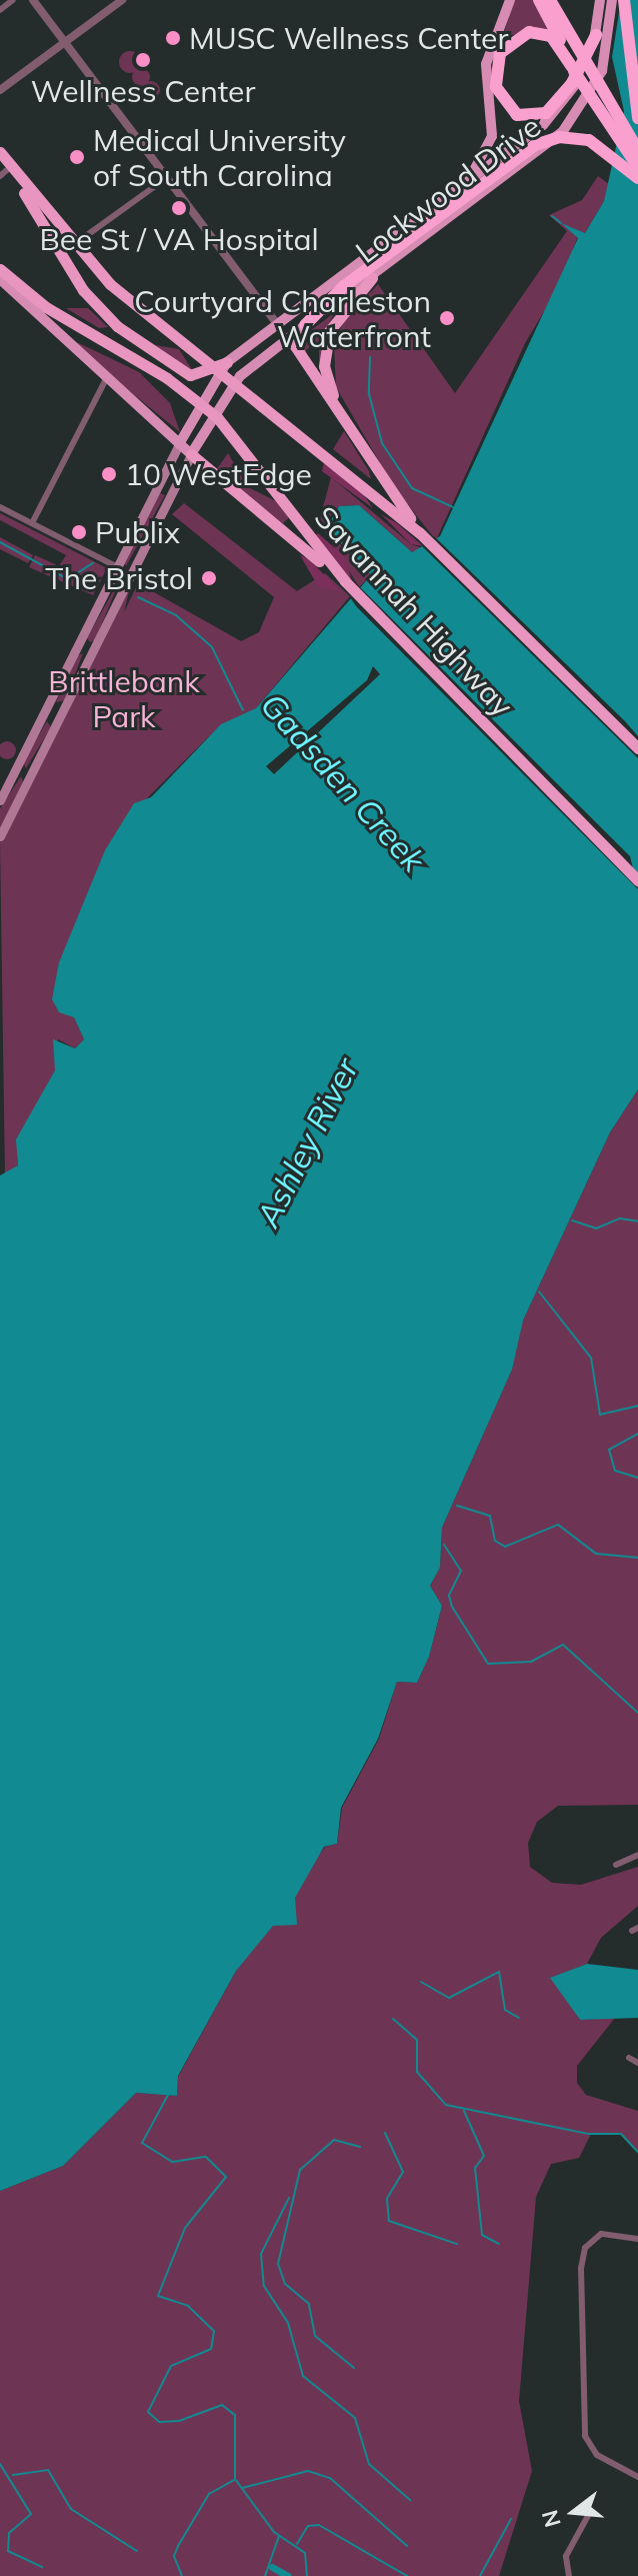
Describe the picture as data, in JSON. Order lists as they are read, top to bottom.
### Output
{
  "streets": {
    "highway": ["Savannah Highway"],
    "main road": ["Lockwood Drive"]
  },
  "water": ["Gadsden Creek", "Ashley River"],
  "parks": ["Brittlebank Park"],
  "places": [
    "MUSC Wellness Center",
    "Wellness Center",
    "Medical University of South Carolina",
    "Bee St / VA Hospital",
    "Courtyard Charleston Waterfront",
    "10 WestEdge",
    "Publix",
    "The Bristol"
  ],
  "north": "left"
}
